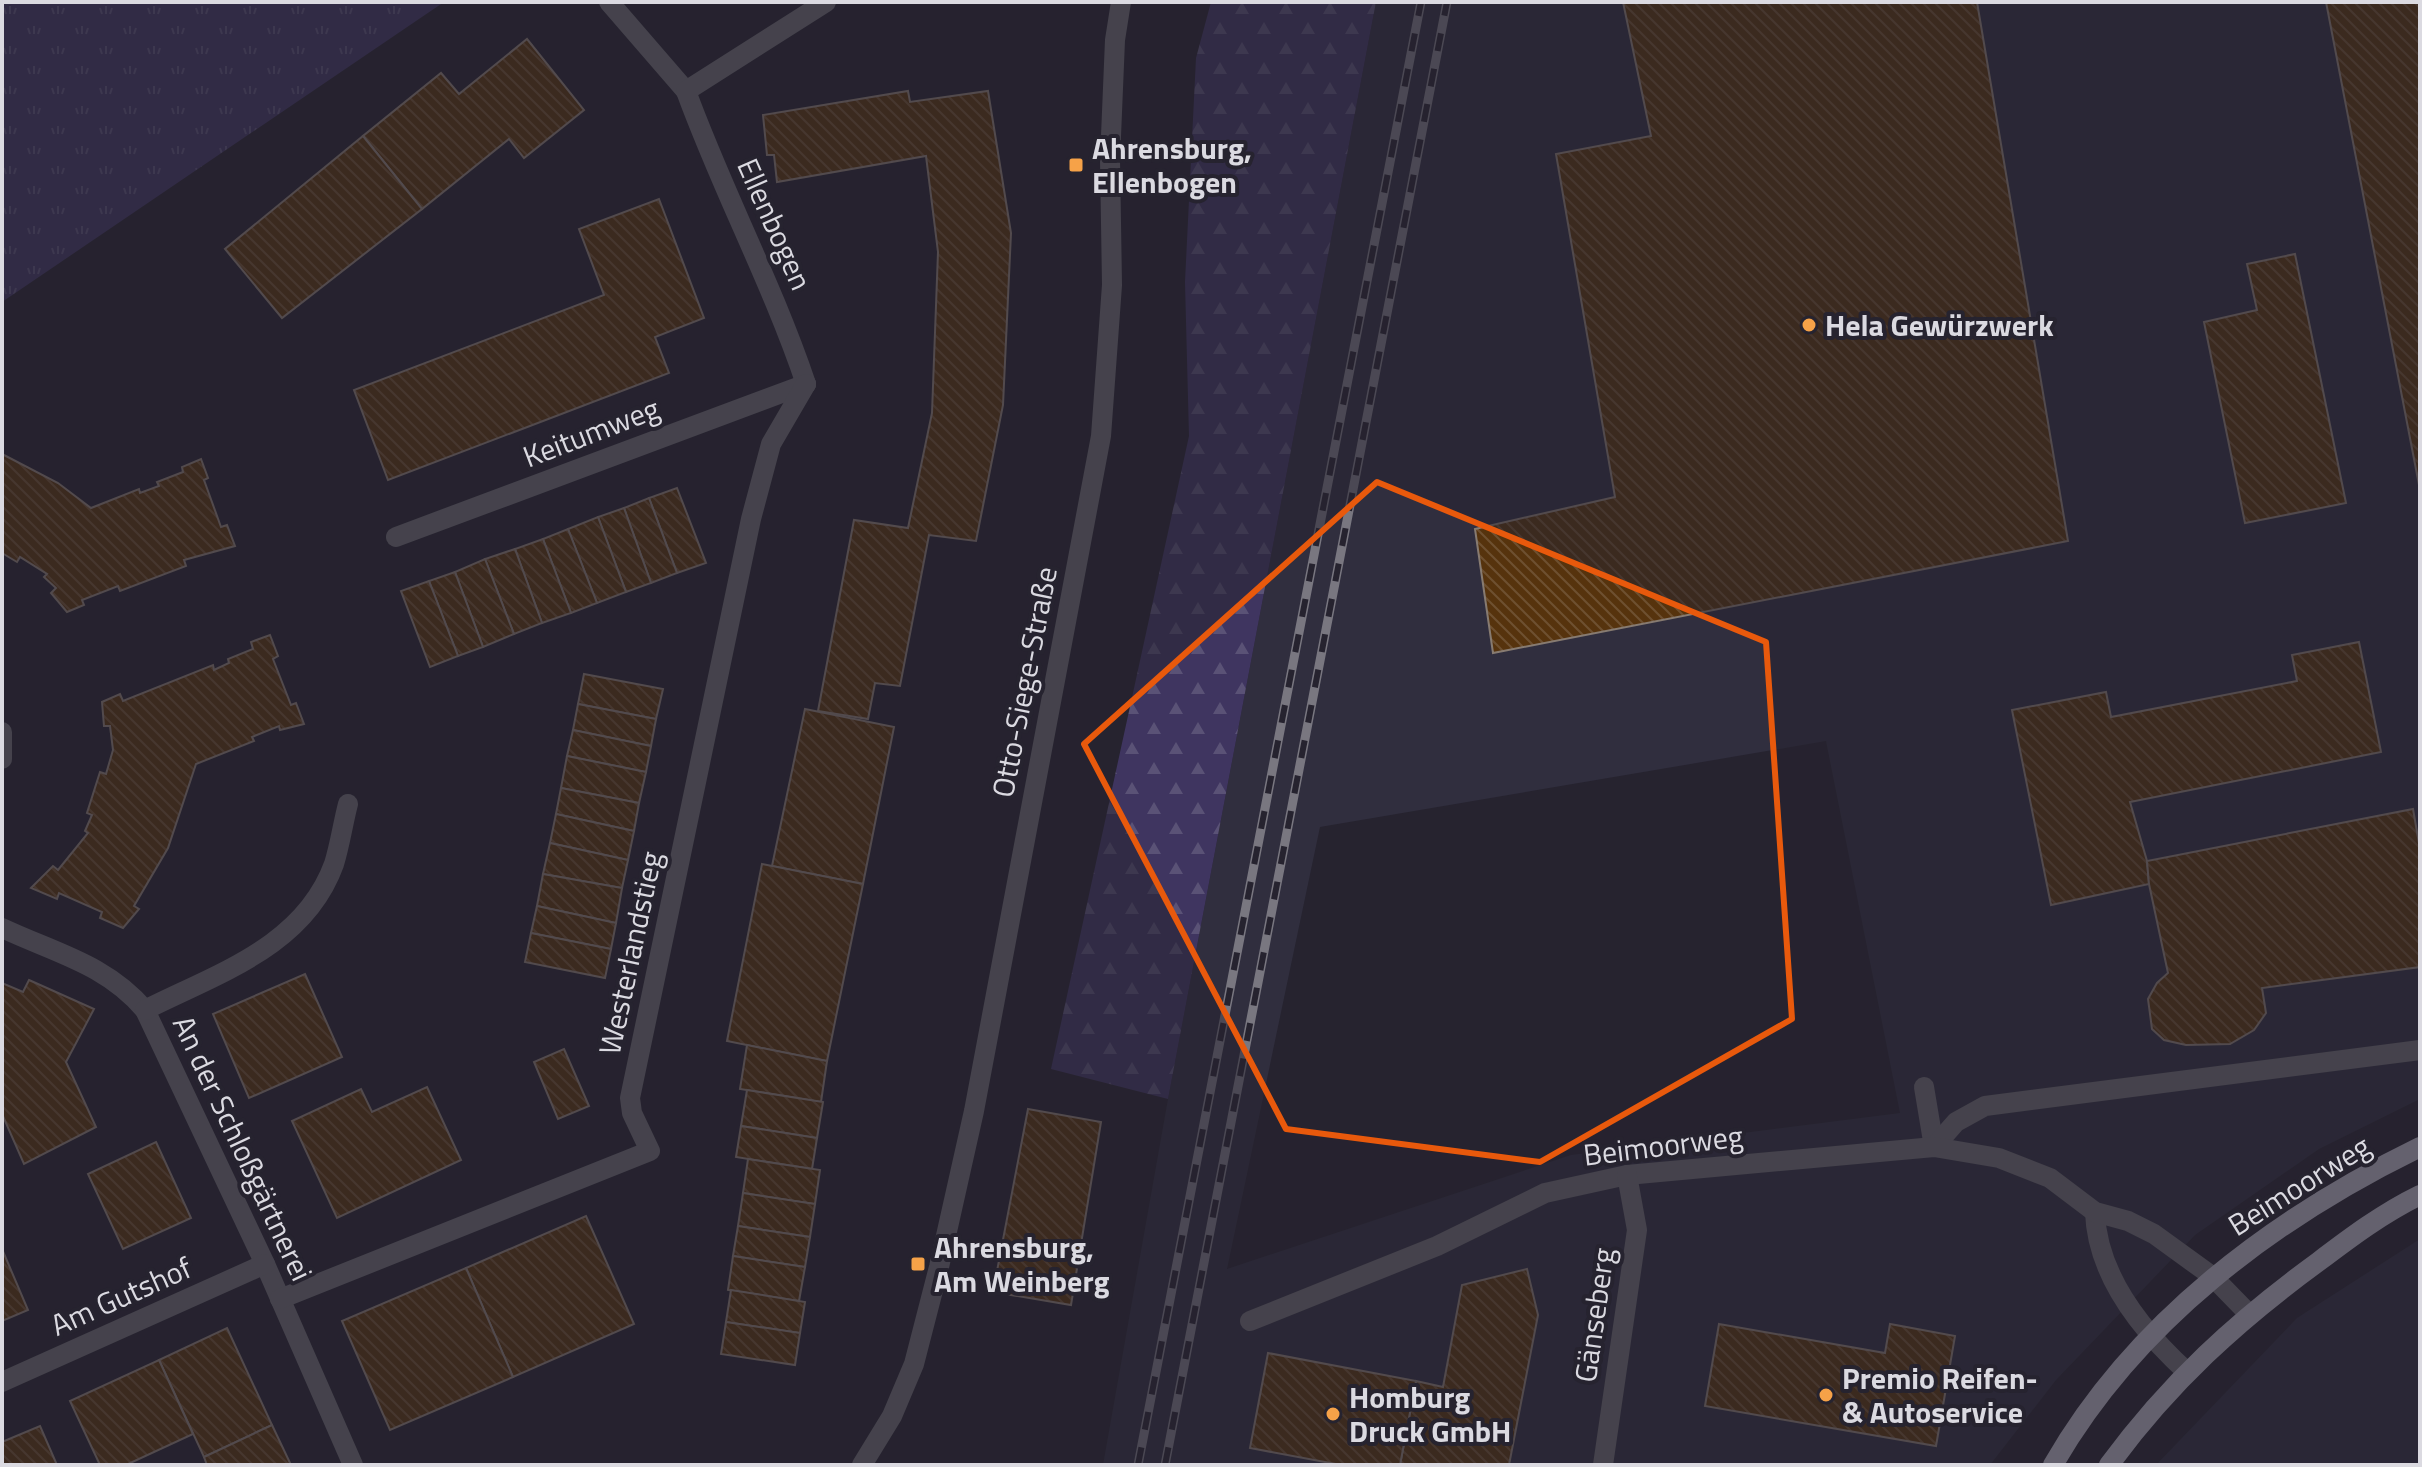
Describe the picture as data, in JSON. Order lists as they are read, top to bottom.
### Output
{
  "streets": {
    "main road": ["Beimoorweg"],
    "street": [
      "Ellenbogen",
      "Keitumweg",
      "Otto-Siege-Straße",
      "Westerlandstieg",
      "An der Schloßgärtnerei",
      "Am Gutshof",
      "Gänseberg"
    ]
  },
  "crossings": [
    ["Ellenbogen", "Keitumweg"],
    ["Ellenbogen", "Westerlandstieg"],
    ["Keitumweg", "Westerlandstieg"],
    ["Westerlandstieg", "An der Schloßgärtnerei"],
    ["Beimoorweg", "Gänseberg"],
    ["An der Schloßgärtnerei", "Am Gutshof"]
  ],
  "places": {
    "transit": ["Ahrensburg, Ellenbogen", "Ahrensburg, Am Weinberg"],
    "other": ["Hela Gewürzwerk", "Premio Reifen- & Autoservice", "Homburg Druck GmbH"]
  }
}
